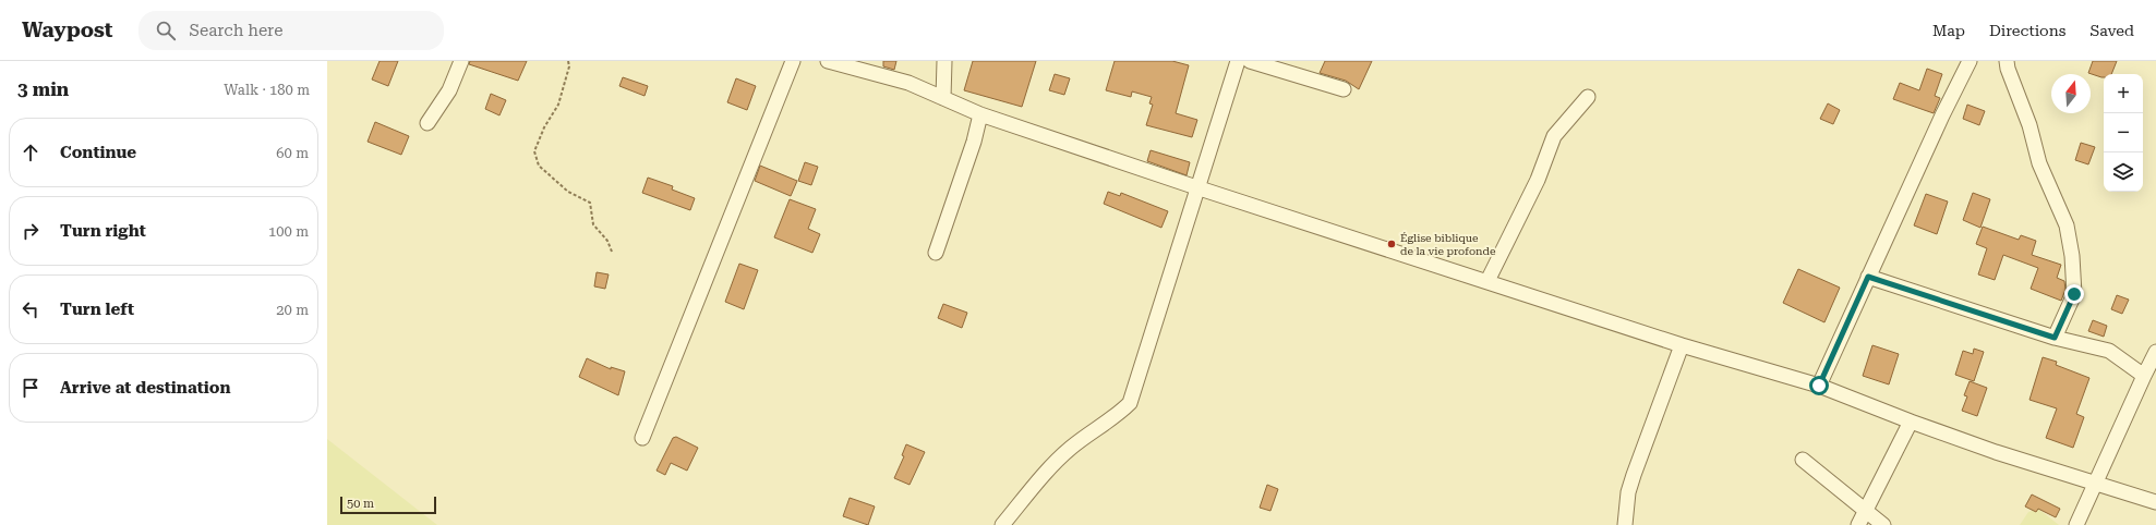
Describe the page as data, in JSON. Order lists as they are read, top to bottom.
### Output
{
  "places": ["Église biblique de la vie profonde"],
  "scale_bar": "50 m",
  "north": "top",
  "page": {
    "header": "Waypost",
    "search": "Search here",
    "nav": ["Map", "Directions", "Saved"],
    "heading": ["3 min", "Walk · 180 m"],
    "map_buttons": ["+", "−"],
    "list": [
      ["Continue", "60 m"],
      ["Turn right", "100 m"],
      ["Turn left", "20 m"],
      "Arrive at destination"
    ],
    "scale": "50 m"
  }
}
